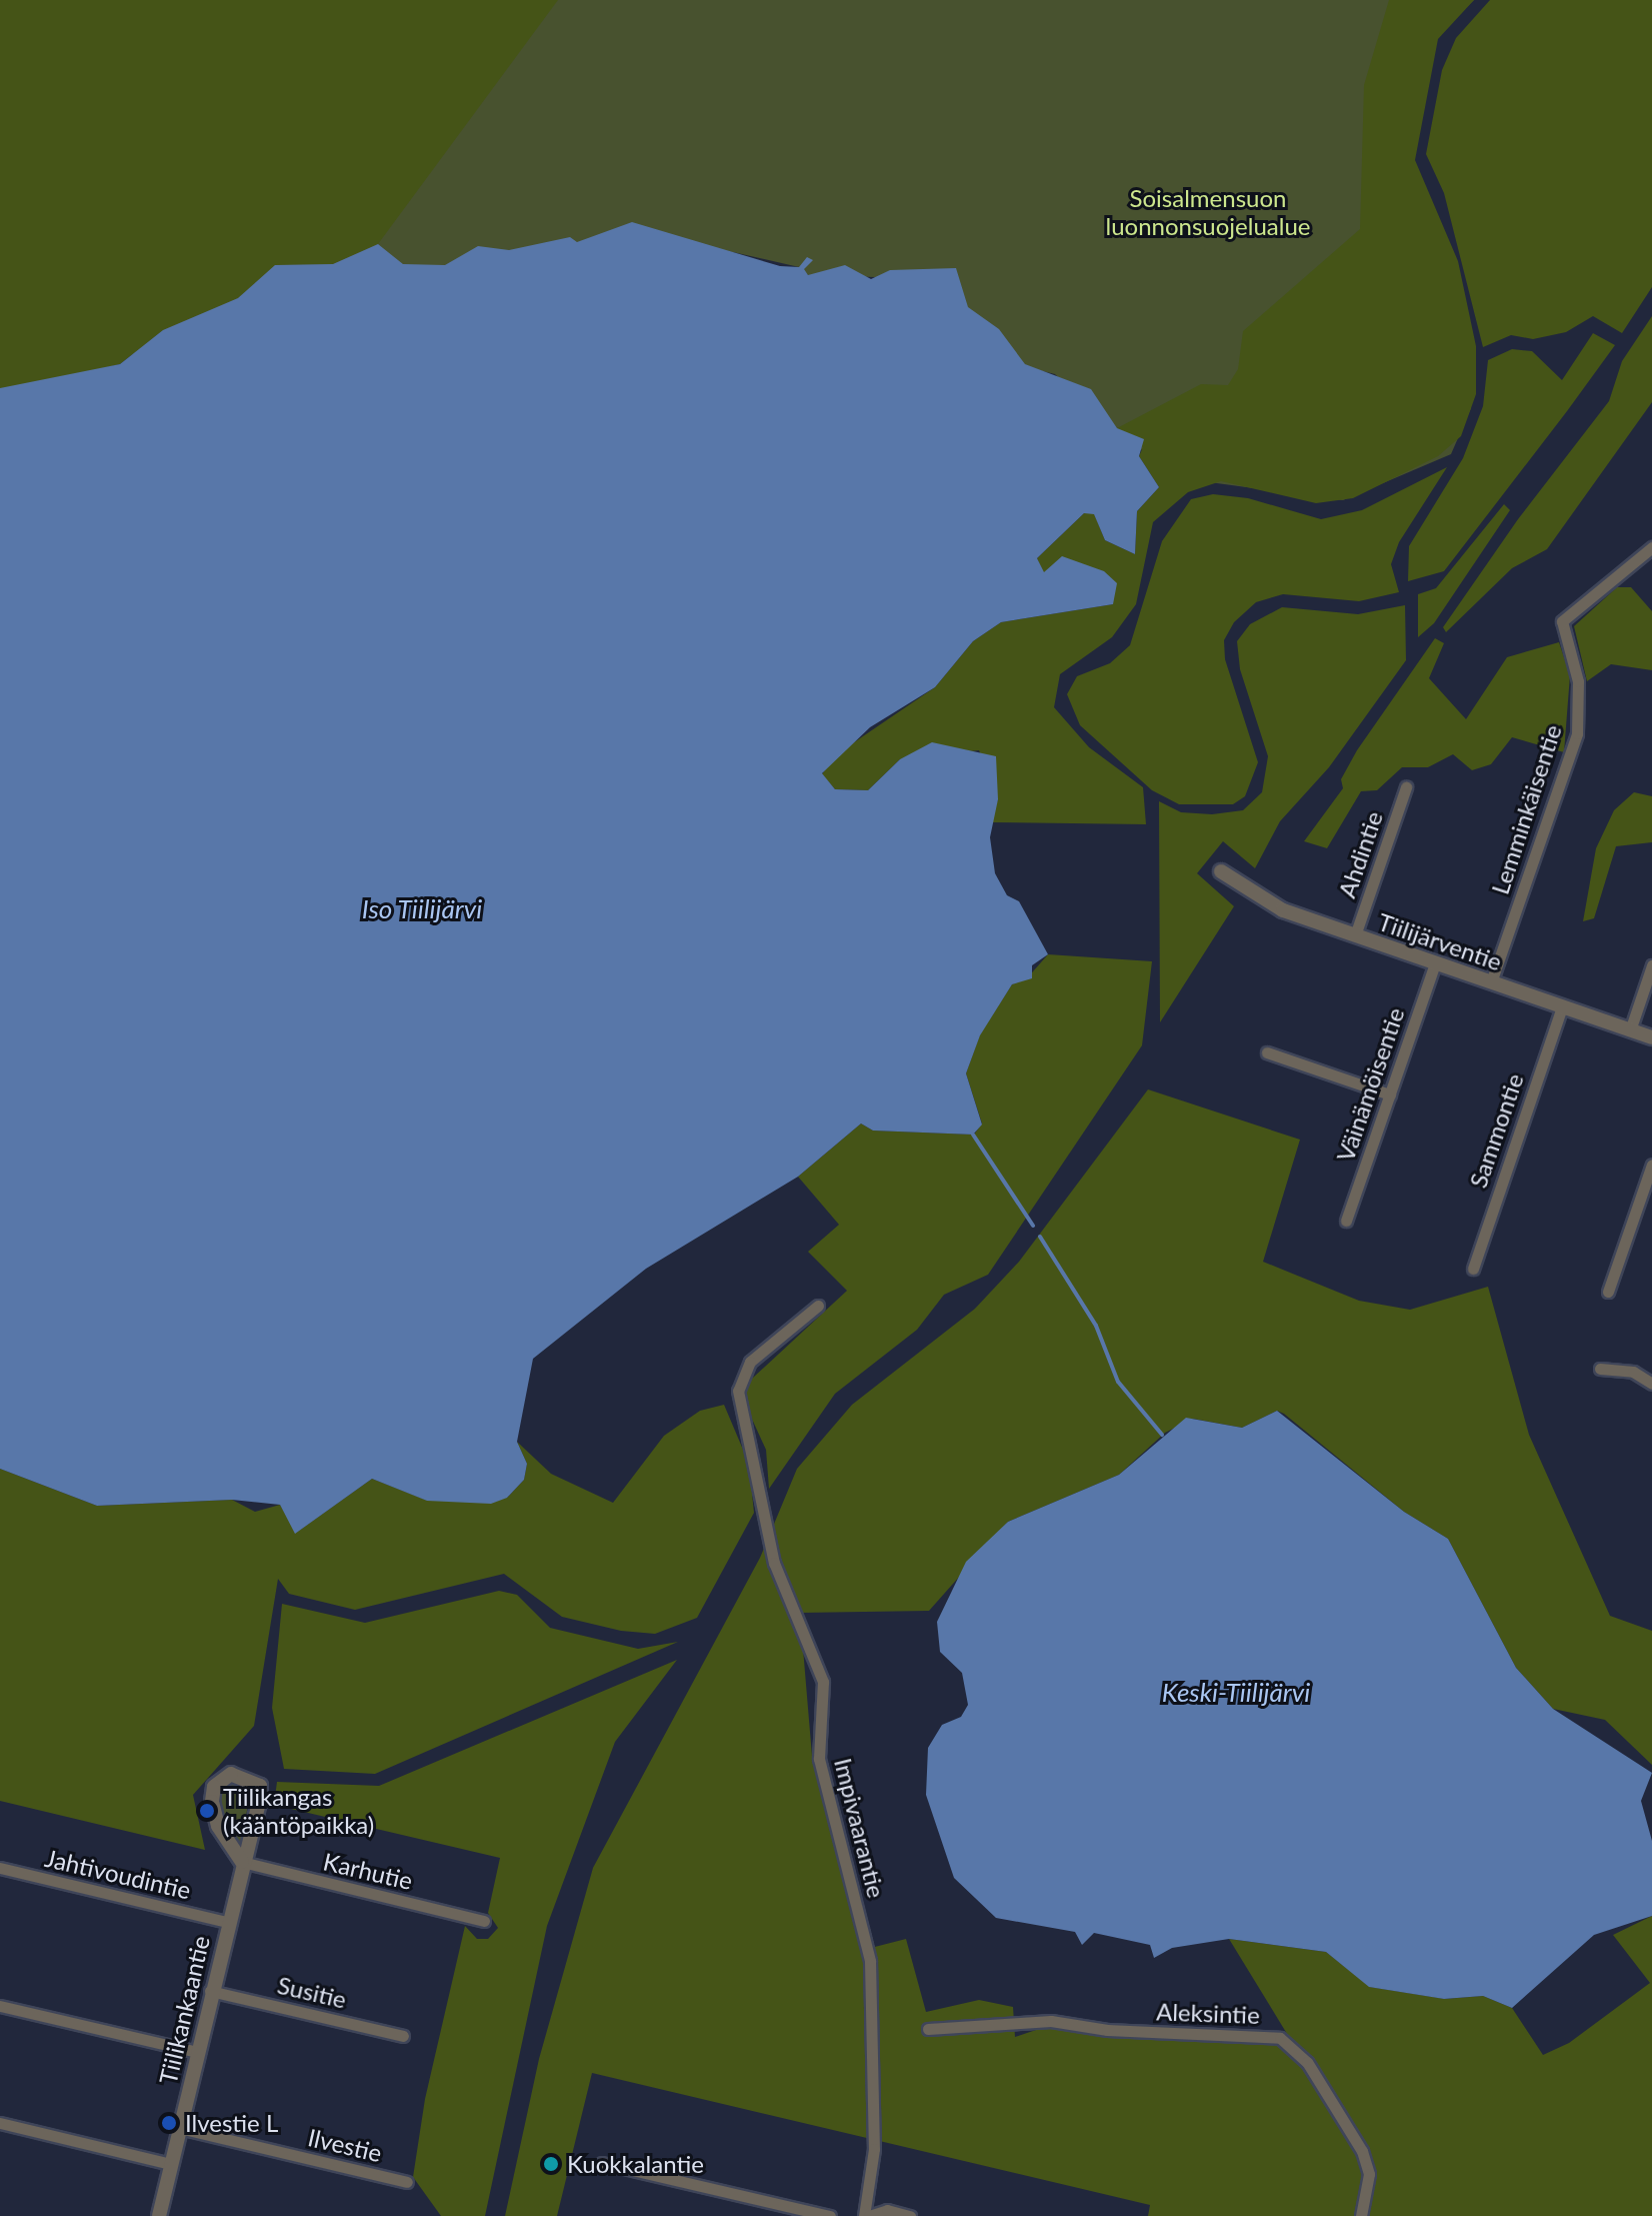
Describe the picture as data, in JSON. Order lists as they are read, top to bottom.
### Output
{
  "streets": {
    "street": [
      "Lemminkäisentie",
      "Ahdintie",
      "Tiilijärventie",
      "Väinämöisentie",
      "Sammontie",
      "Impivaarantie",
      "Karhutie",
      "Jahtivoudintie",
      "Susitie",
      "Tiilikankaantie",
      "Aleksintie",
      "Ilvestie"
    ]
  },
  "crossings": [
    ["Lemminkäisentie", "Tiilijärventie"],
    ["Ahdintie", "Tiilijärventie"],
    ["Tiilijärventie", "Väinämöisentie"],
    ["Tiilijärventie", "Sammontie"],
    ["Karhutie", "Tiilikankaantie"],
    ["Jahtivoudintie", "Tiilikankaantie"],
    ["Susitie", "Tiilikankaantie"],
    ["Tiilikankaantie", "Ilvestie"]
  ],
  "water": ["Iso Tiilijärvi", "Keski-Tiilijärvi"],
  "parks": ["Soisalmensuon luonnonsuojelualue"],
  "places": ["Tiilikangas (kääntöpaikka)", "Ilvestie L", "Kuokkalantie"]
}
